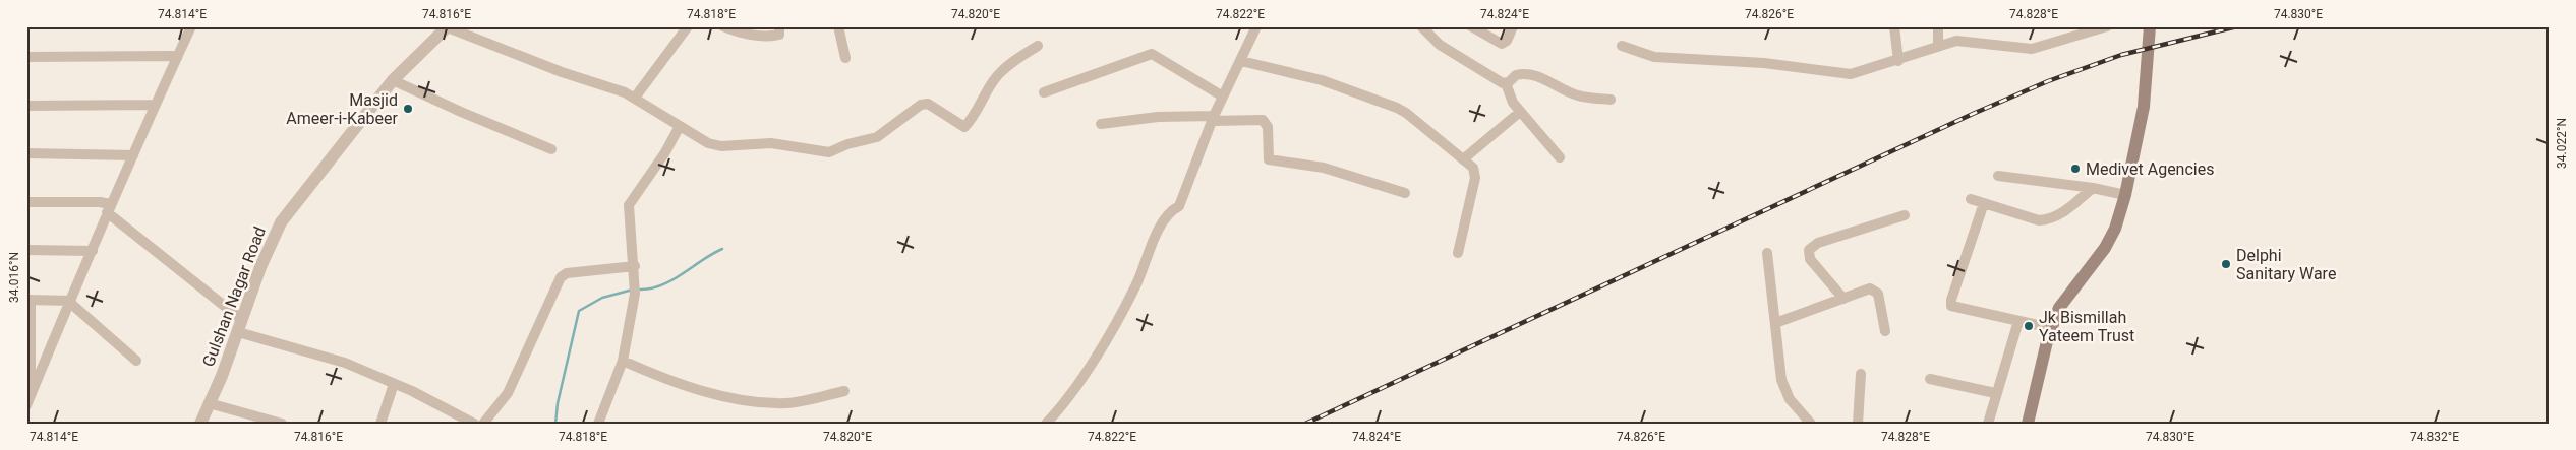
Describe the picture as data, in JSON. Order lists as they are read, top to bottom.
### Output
{
  "streets": {
    "street": ["Gulshan Nagar Road"]
  },
  "places": [
    "Masjid Ameer-i-Kabeer",
    "Medivet Agencies",
    "Delphi Sanitary Ware",
    "Jk Bismillah Yateem Trust"
  ],
  "coordinates": [
    "74.814°E",
    "74.816°E",
    "74.818°E",
    "74.820°E",
    "74.822°E",
    "74.824°E",
    "74.826°E",
    "74.828°E",
    "74.830°E",
    "34.022°N",
    "34.016°N",
    "74.832°E"
  ]
}
